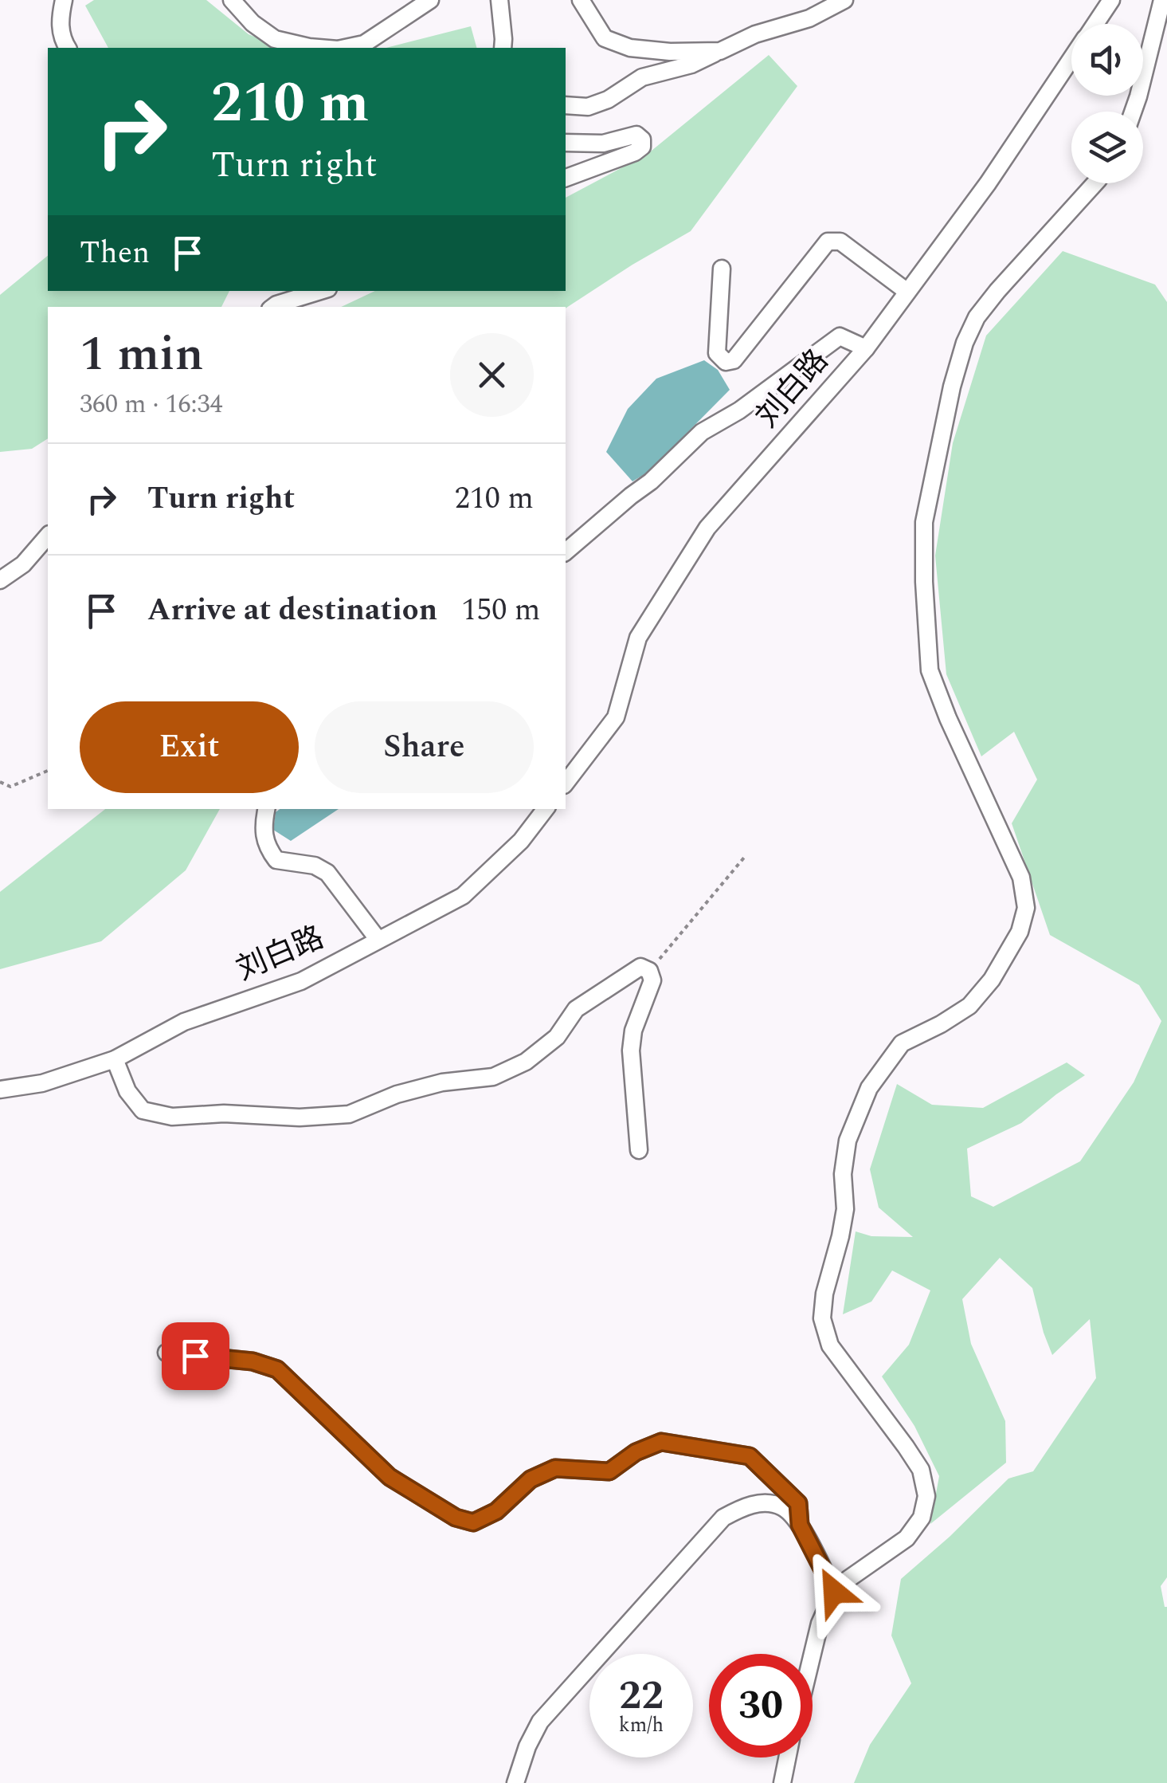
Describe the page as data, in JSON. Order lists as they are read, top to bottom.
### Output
{
  "streets": {
    "street": ["刘白路"]
  },
  "page": {
    "turn": ["210 m", "Turn right"],
    "then": "Then",
    "heading": ["1 min", "360 m · 16:34"],
    "list": [
      {
        "name": "Turn right",
        "value": "210 m"
      },
      {
        "name": "Arrive at destination",
        "value": "150 m"
      }
    ],
    "buttons": ["Exit", "Share"],
    "speed": "22 km/h",
    "limit": "30"
  }
}
